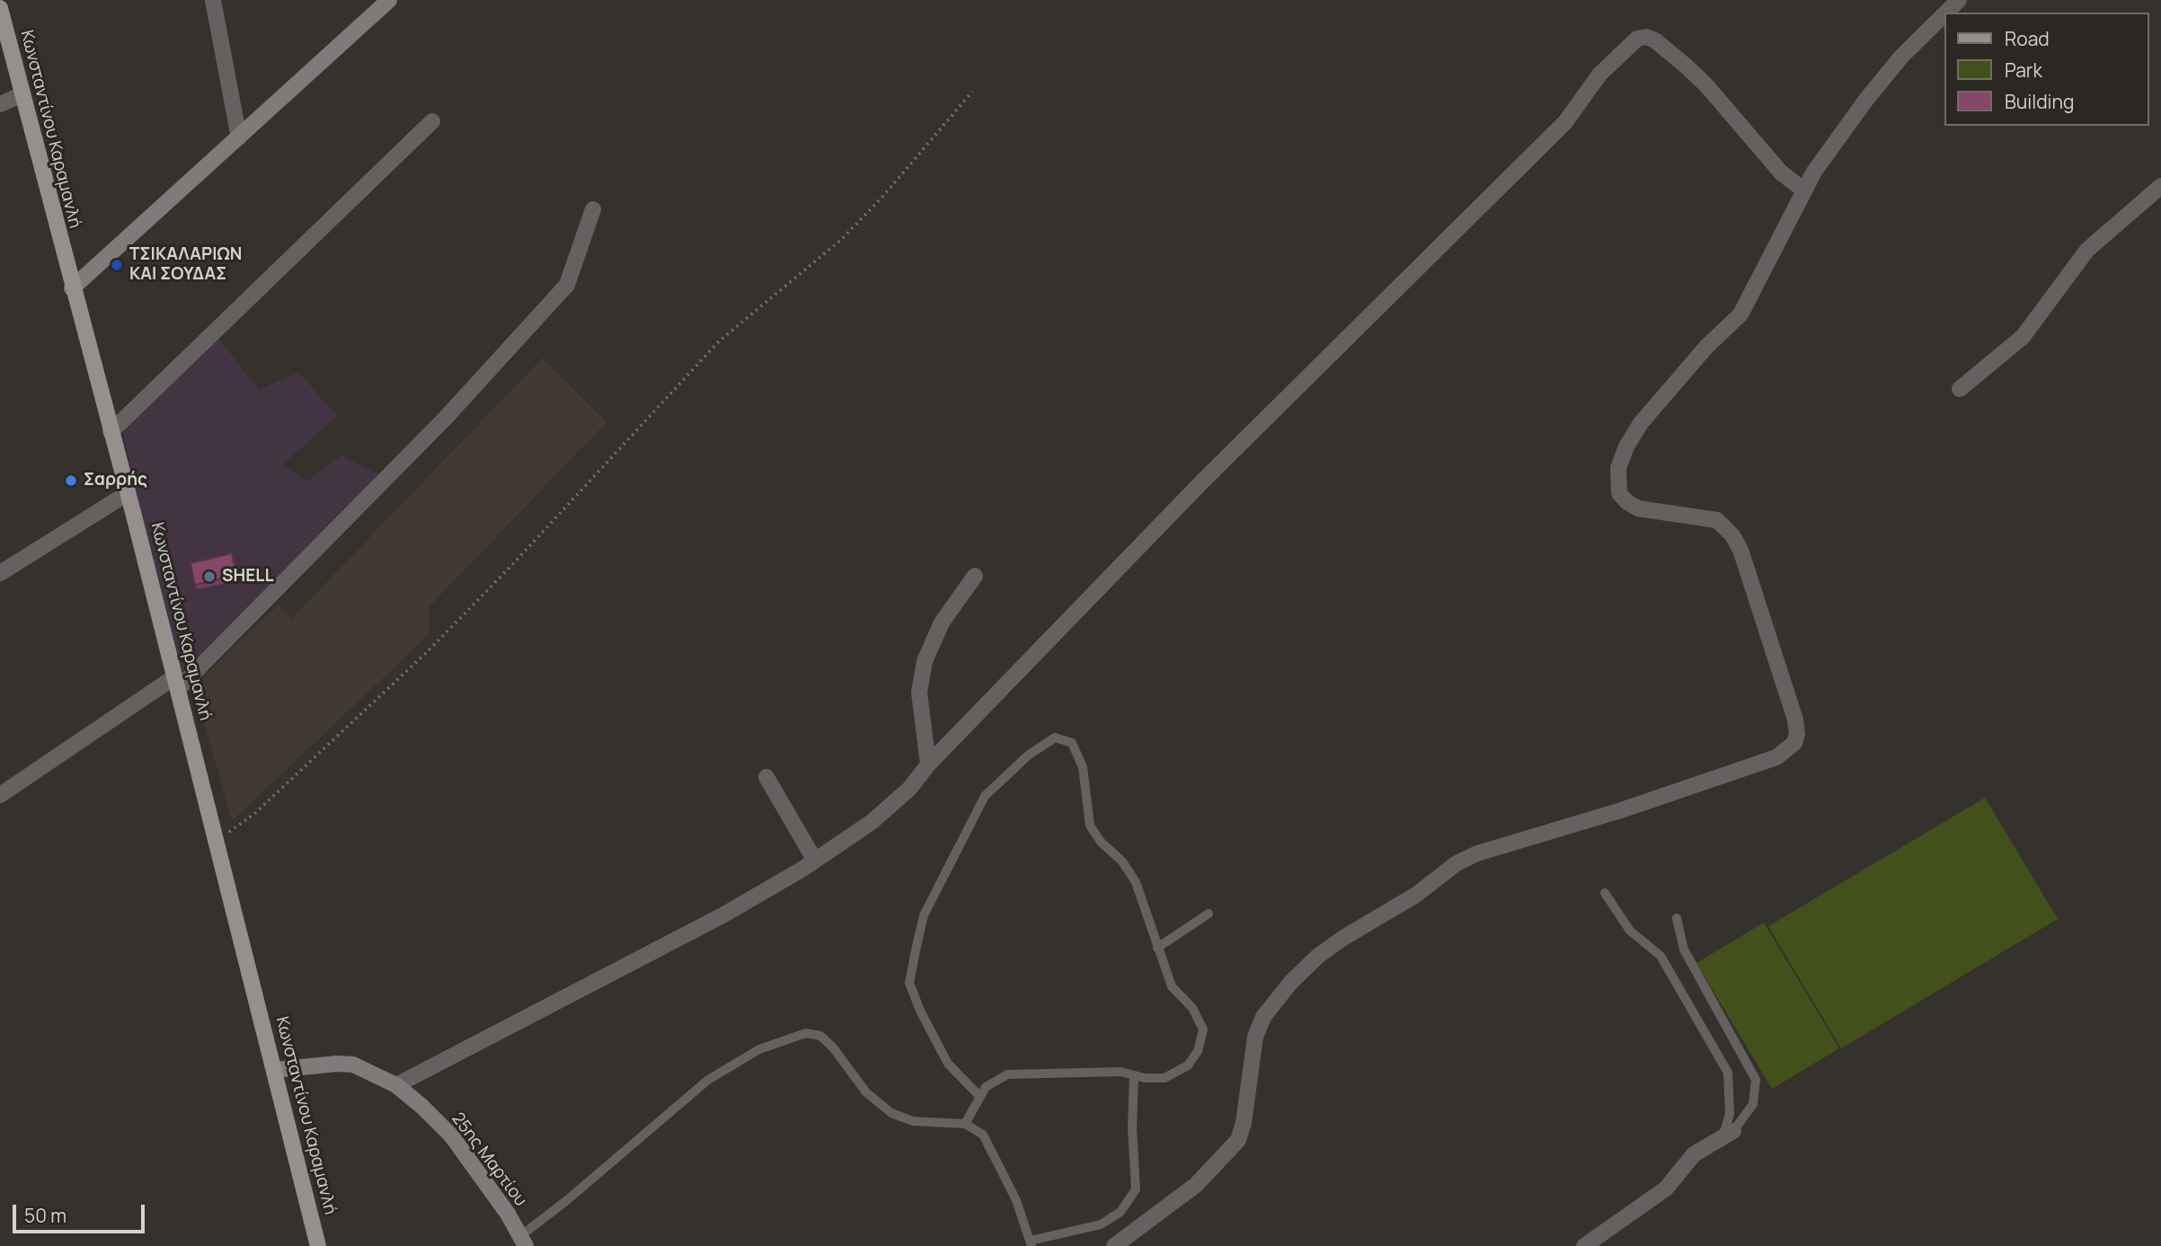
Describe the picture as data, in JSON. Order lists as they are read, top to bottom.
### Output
{
  "streets": {
    "main road": ["Κωνσταντίνου Καραμανλή"],
    "street": ["25ης Μαρτίου"]
  },
  "crossings": [
    ["Κωνσταντίνου Καραμανλή", "25ης Μαρτίου"]
  ],
  "places": ["ΤΣΙΚΑΛΑΡΙΩΝ ΚΑΙ ΣΟΥΔΑΣ", "Σαρρής", "SHELL"],
  "legend": ["Road", "Park", "Building"],
  "scale_bar": "50 m"
}
